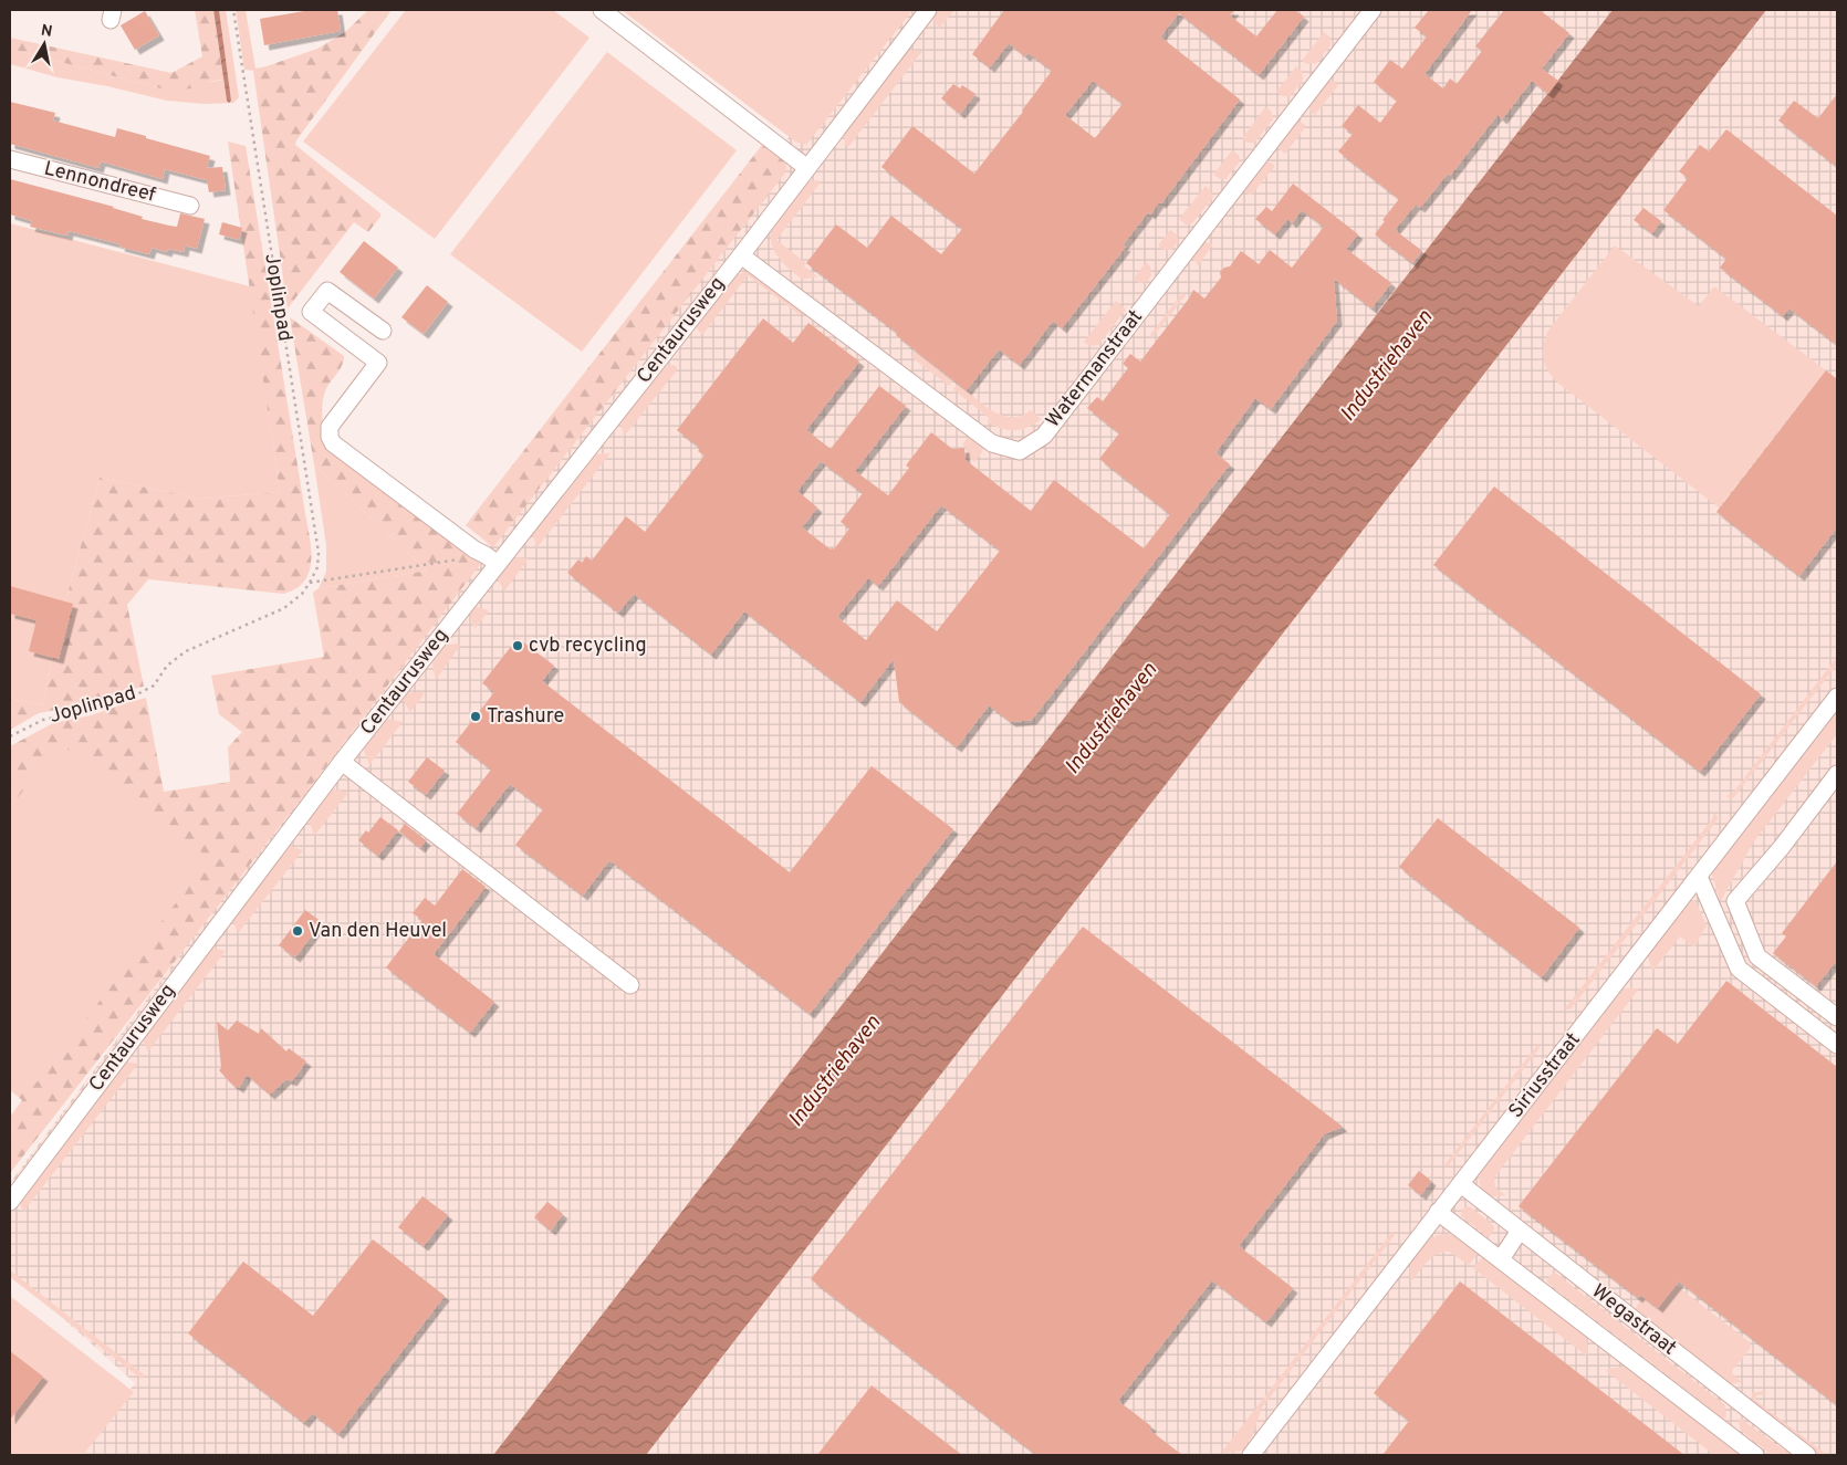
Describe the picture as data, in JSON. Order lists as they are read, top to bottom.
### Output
{
  "streets": {
    "street": [
      "Lennondreef",
      "Centaurusweg",
      "Watermanstraat",
      "Siriusstraat",
      "Wegastraat"
    ],
    "path": ["Joplinpad"]
  },
  "crossings": [
    ["Centaurusweg", "Watermanstraat"],
    ["Siriusstraat", "Wegastraat"]
  ],
  "water": ["Industriehaven"],
  "places": ["cvb recycling", "Trashure", "Van den Heuvel"],
  "north": "top"
}
